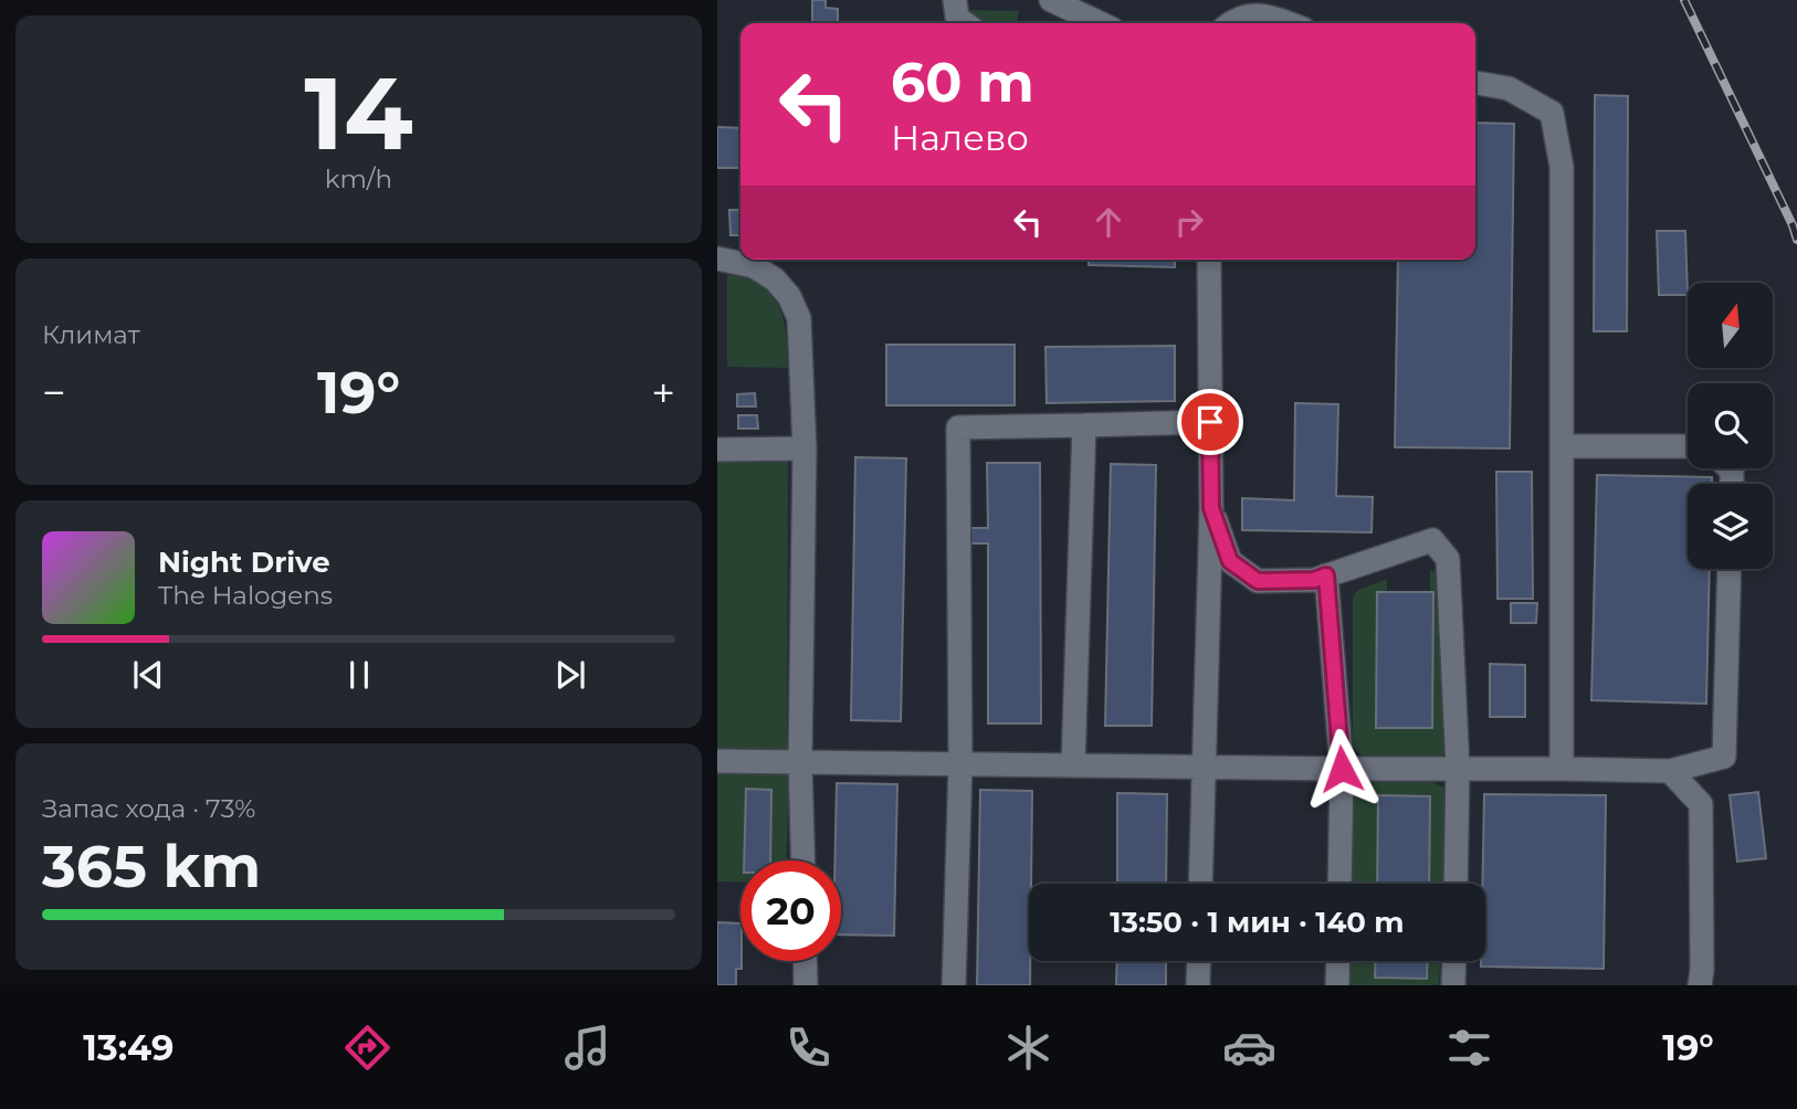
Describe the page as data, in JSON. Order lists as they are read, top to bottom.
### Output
{
  "north": "top",
  "page": {
    "tile": [
      ["14", "km/h"],
      "Климат",
      ["Запас хода · 73%", "365 km"]
    ],
    "turn": ["60 m", "Налево"],
    "heat": ["−", "19°", "+"],
    "song": ["Night Drive", "The Halogens"],
    "limit": "20",
    "trip": "13:50 · 1 мин · 140 m",
    "tabs": ["13:49", "19°"]
  }
}
